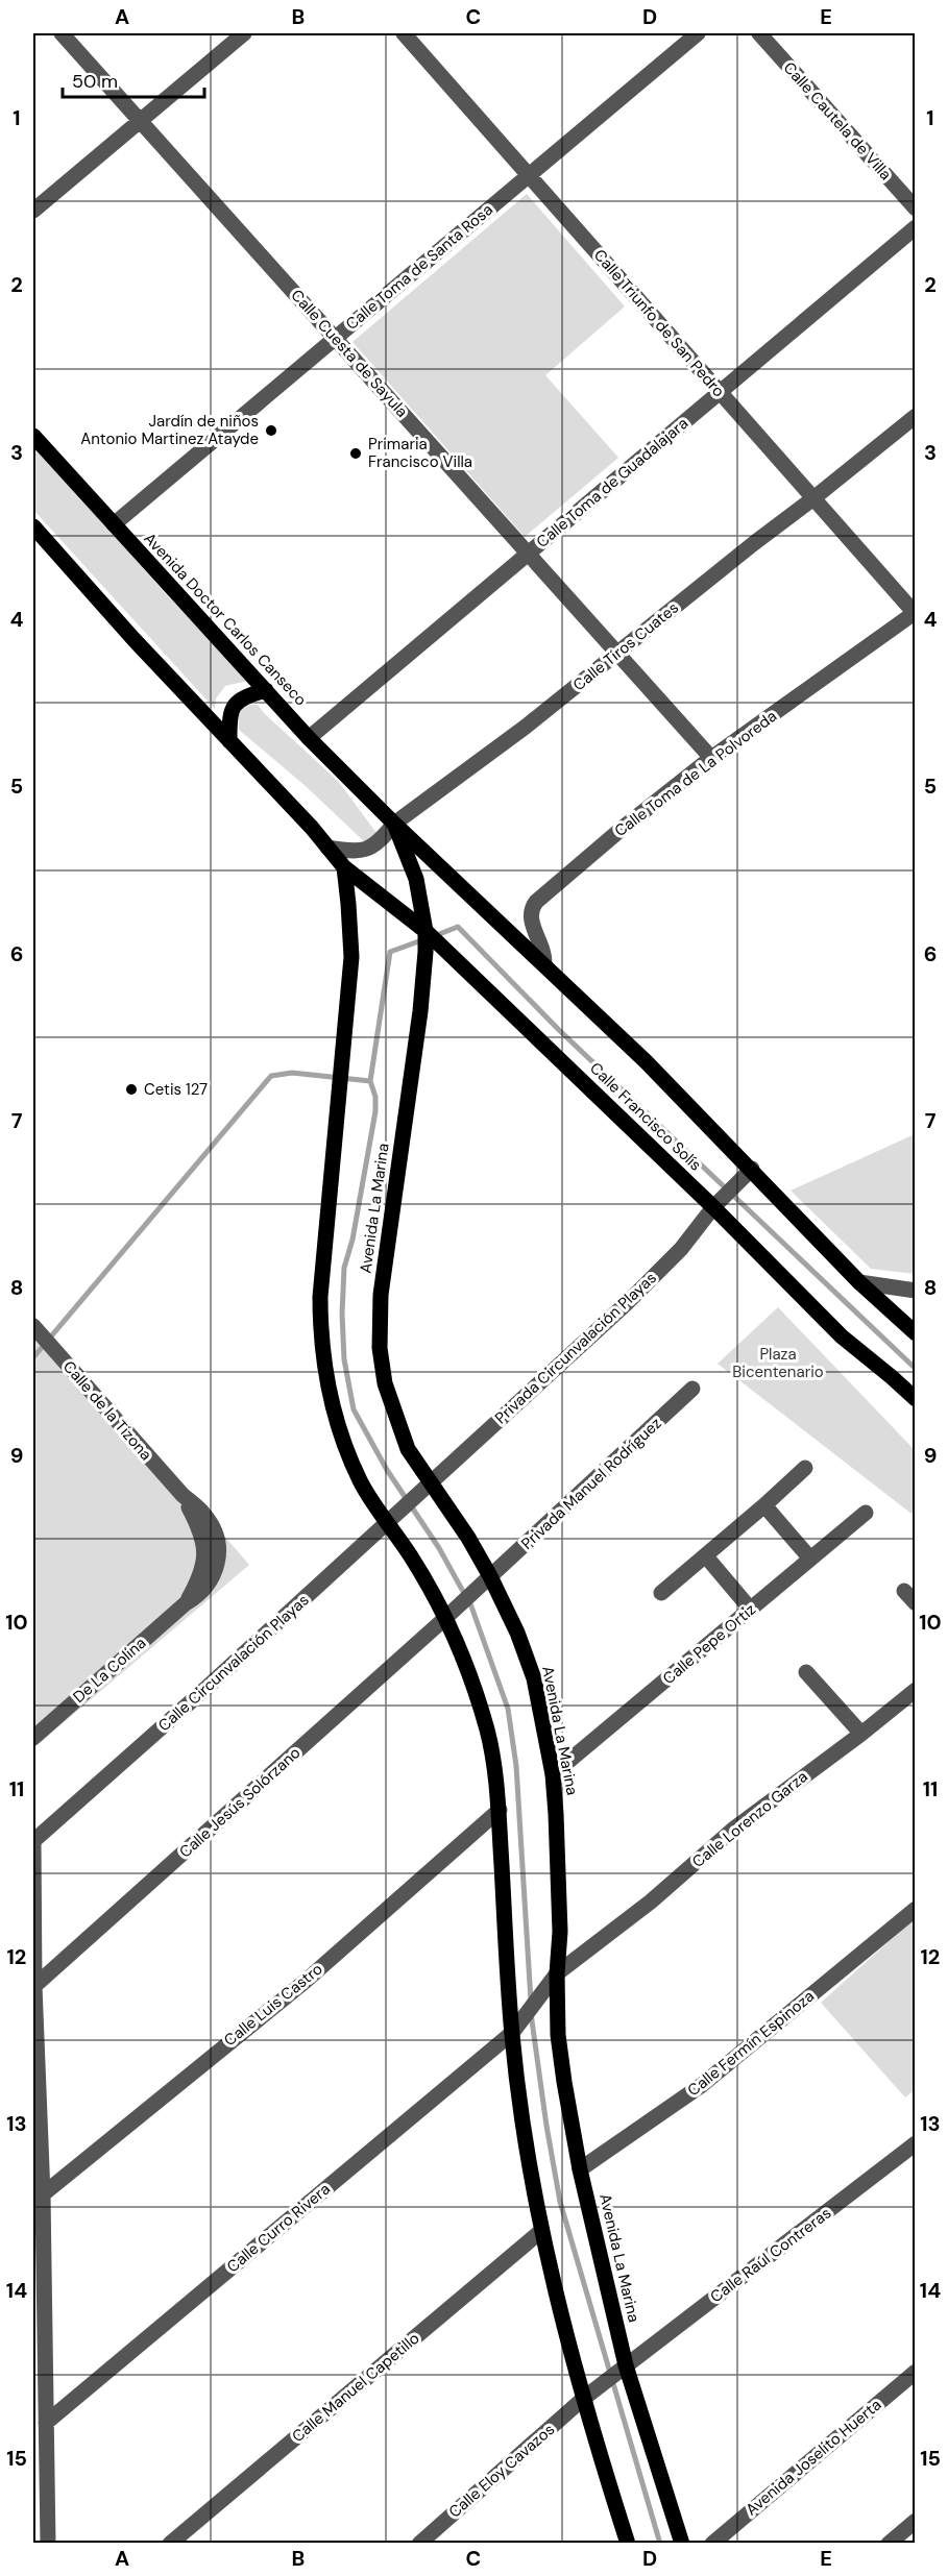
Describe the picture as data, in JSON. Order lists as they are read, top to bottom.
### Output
{
  "streets": {
    "main road": ["Avenida Doctor Carlos Canseco", "Calle Francisco Solís", "Avenida La Marina"],
    "street": [
      "Calle Cautela de Villa",
      "Calle Toma de Santa Rosa",
      "Calle Triunfo de San Pedro",
      "Calle Cuesta de Sayula",
      "Calle Toma de Guadalajara",
      "Calle Tiros Cuates",
      "Calle Toma de La Polvoreda",
      "Privada Circunvalación Playas",
      "Calle de la Tizona",
      "Privada Manuel Rodríguez",
      "Calle Pepe Ortiz",
      "Calle Circunvalación Playas",
      "De La Colina",
      "Calle Jesús Solórzano",
      "Calle Lorenzo Garza",
      "Calle Luis Castro",
      "Calle Fermín Espinoza",
      "Calle Curro Rivera",
      "Calle Raúl Contreras",
      "Calle Manuel Capetillo",
      "Avenida Joselito Huerta",
      "Calle Eloy Cavazos"
    ]
  },
  "crossings": [
    ["Calle Toma de Santa Rosa", "Calle Triunfo de San Pedro"],
    ["Calle Toma de Santa Rosa", "Calle Cuesta de Sayula"],
    ["Calle Toma de Santa Rosa", "Avenida Doctor Carlos Canseco"],
    ["Calle Triunfo de San Pedro", "Calle Toma de Guadalajara"],
    ["Calle Triunfo de San Pedro", "Calle Tiros Cuates"],
    ["Calle Triunfo de San Pedro", "Calle Toma de La Polvoreda"],
    ["Calle Cuesta de Sayula", "Calle Toma de Guadalajara"],
    ["Calle Cuesta de Sayula", "Calle Tiros Cuates"],
    ["Calle Cuesta de Sayula", "Calle Toma de La Polvoreda"],
    ["Calle Toma de Guadalajara", "Avenida Doctor Carlos Canseco"],
    ["Avenida Doctor Carlos Canseco", "Calle Tiros Cuates"],
    ["Avenida Doctor Carlos Canseco", "Avenida La Marina"],
    ["Calle Tiros Cuates", "Avenida La Marina"],
    ["Calle Francisco Solís", "Avenida La Marina"],
    ["Calle Francisco Solís", "Privada Circunvalación Playas"],
    ["Avenida La Marina", "Privada Circunvalación Playas"],
    ["Avenida La Marina", "Privada Manuel Rodríguez"],
    ["Avenida La Marina", "Calle Pepe Ortiz"],
    ["Avenida La Marina", "Calle Circunvalación Playas"],
    ["Avenida La Marina", "Calle Lorenzo Garza"],
    ["Avenida La Marina", "Calle Fermín Espinoza"],
    ["Avenida La Marina", "Calle Raúl Contreras"],
    ["Privada Circunvalación Playas", "Calle Circunvalación Playas"],
    ["Calle de la Tizona", "De La Colina"],
    ["Calle Raúl Contreras", "Calle Eloy Cavazos"]
  ],
  "parks": ["Plaza Bicentenario"],
  "places": ["Jardín de niños Antonio Martinez Atayde", "Primaria Francisco Villa", "Cetis 127"],
  "scale_bar": "50 m",
  "grid": {
    "columns": [
      "A",
      "B",
      "C",
      "D",
      "E"
    ],
    "rows": [
      "1",
      "2",
      "3",
      "4",
      "5",
      "6",
      "7",
      "8",
      "9",
      "10",
      "11",
      "12",
      "13",
      "14",
      "15"
    ]
  }
}
